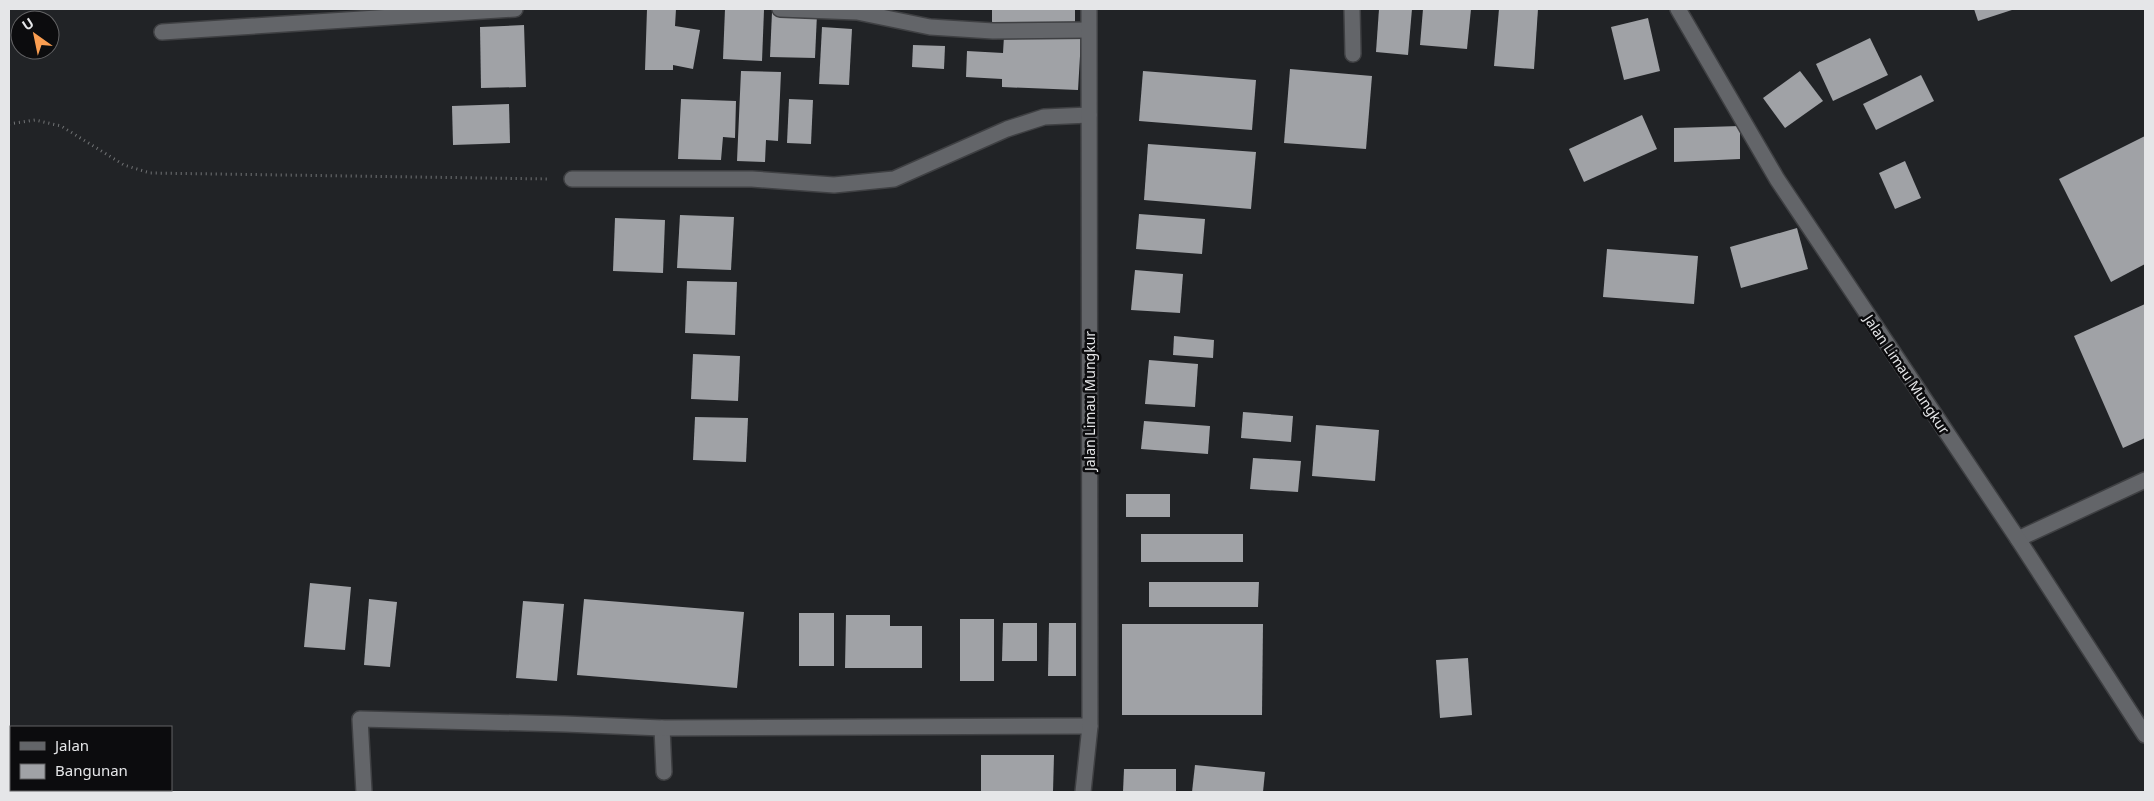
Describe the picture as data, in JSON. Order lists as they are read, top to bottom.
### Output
{
  "streets": {
    "street": ["Jalan Limau Mungkur"]
  },
  "legend": ["Jalan", "Bangunan"],
  "north": "top left"
}
